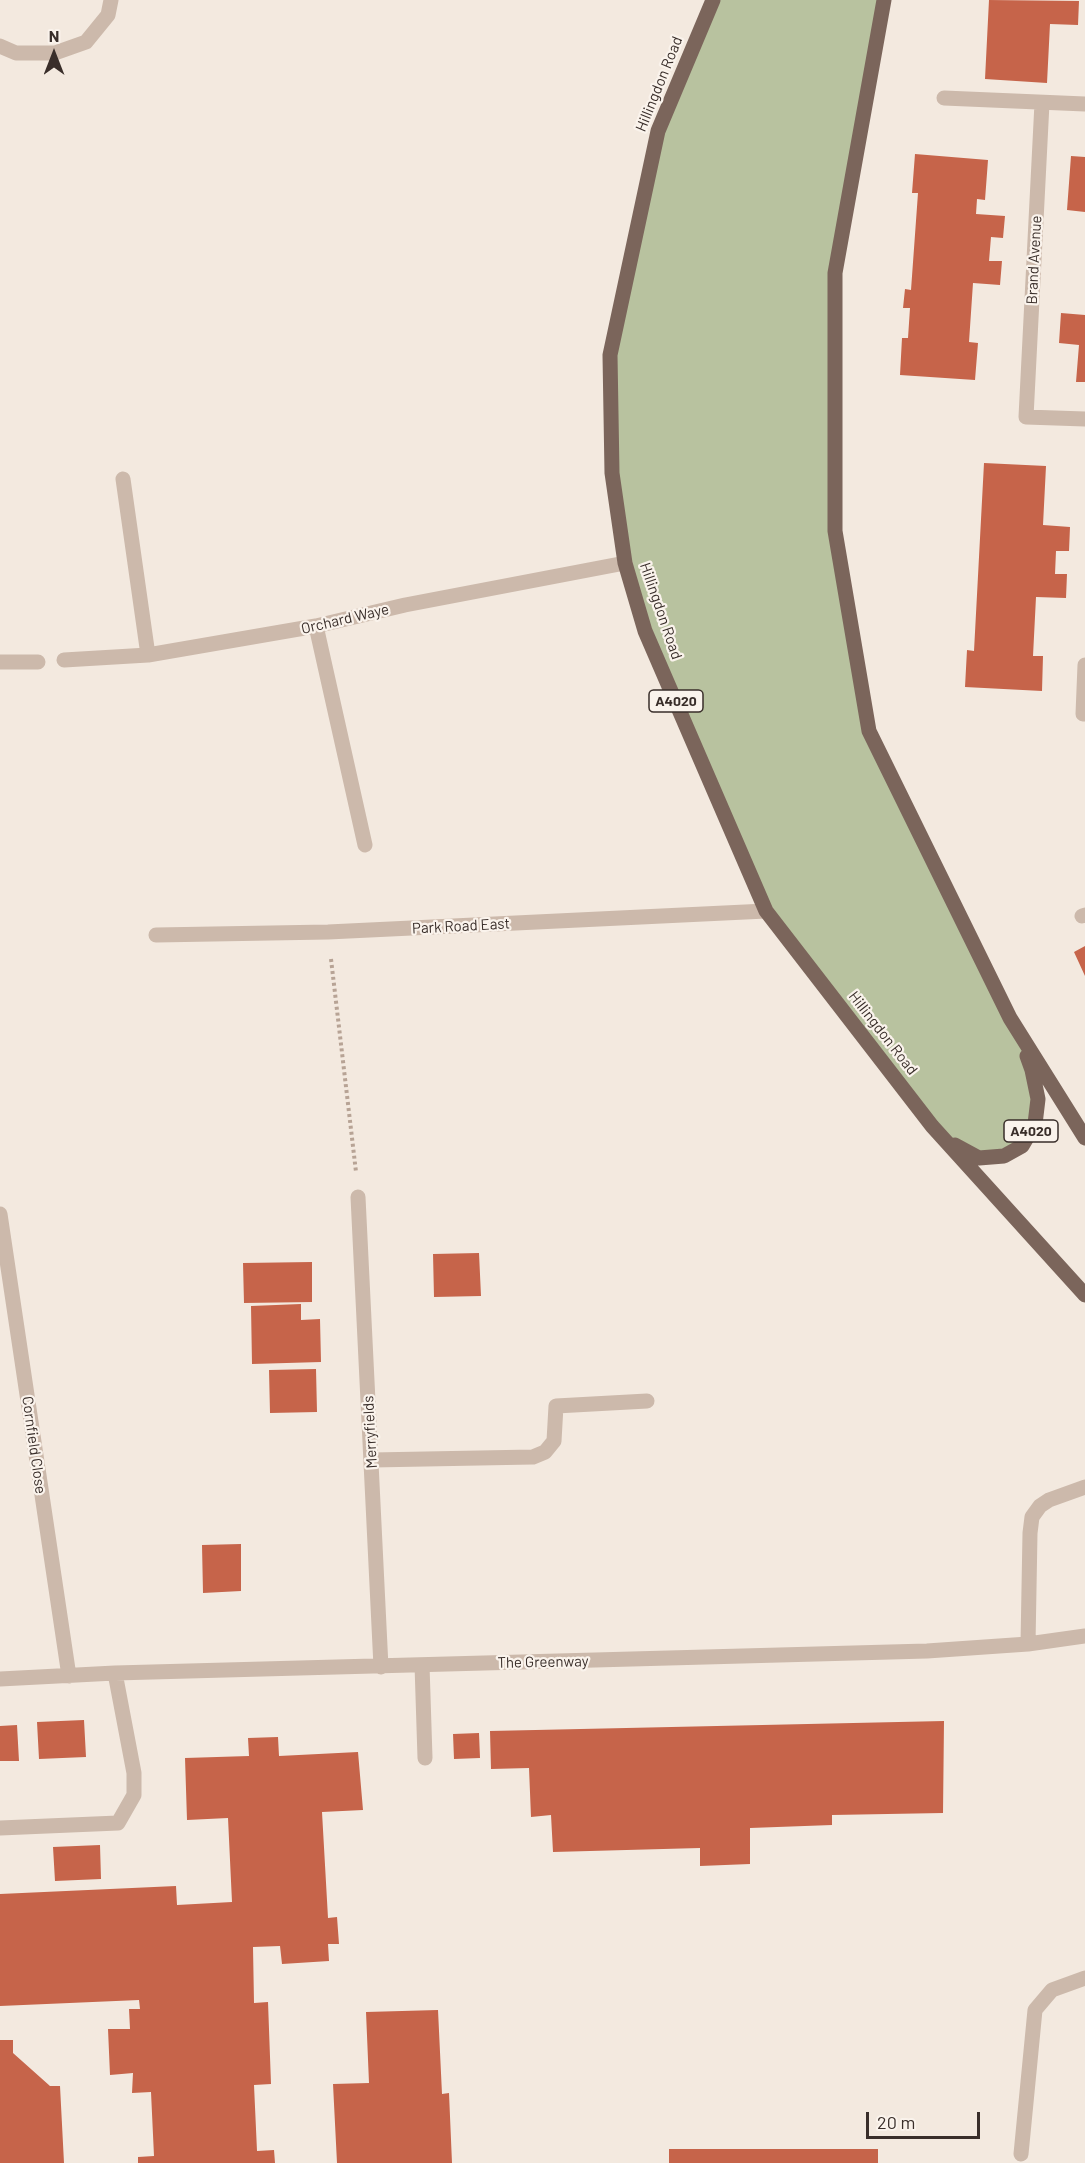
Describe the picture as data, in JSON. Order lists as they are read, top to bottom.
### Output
{
  "streets": {
    "main road": ["Hillingdon Road", "A4020"],
    "street": [
      "Brand Avenue",
      "Orchard Waye",
      "Park Road East",
      "Merryfields",
      "Cornfield Close",
      "The Greenway"
    ]
  },
  "crossings": [
    ["Hillingdon Road", "Orchard Waye"],
    ["Hillingdon Road", "A4020"],
    ["Hillingdon Road", "Park Road East"],
    ["Merryfields", "The Greenway"],
    ["Cornfield Close", "The Greenway"]
  ],
  "scale_bar": "20 m",
  "north": "top"
}
